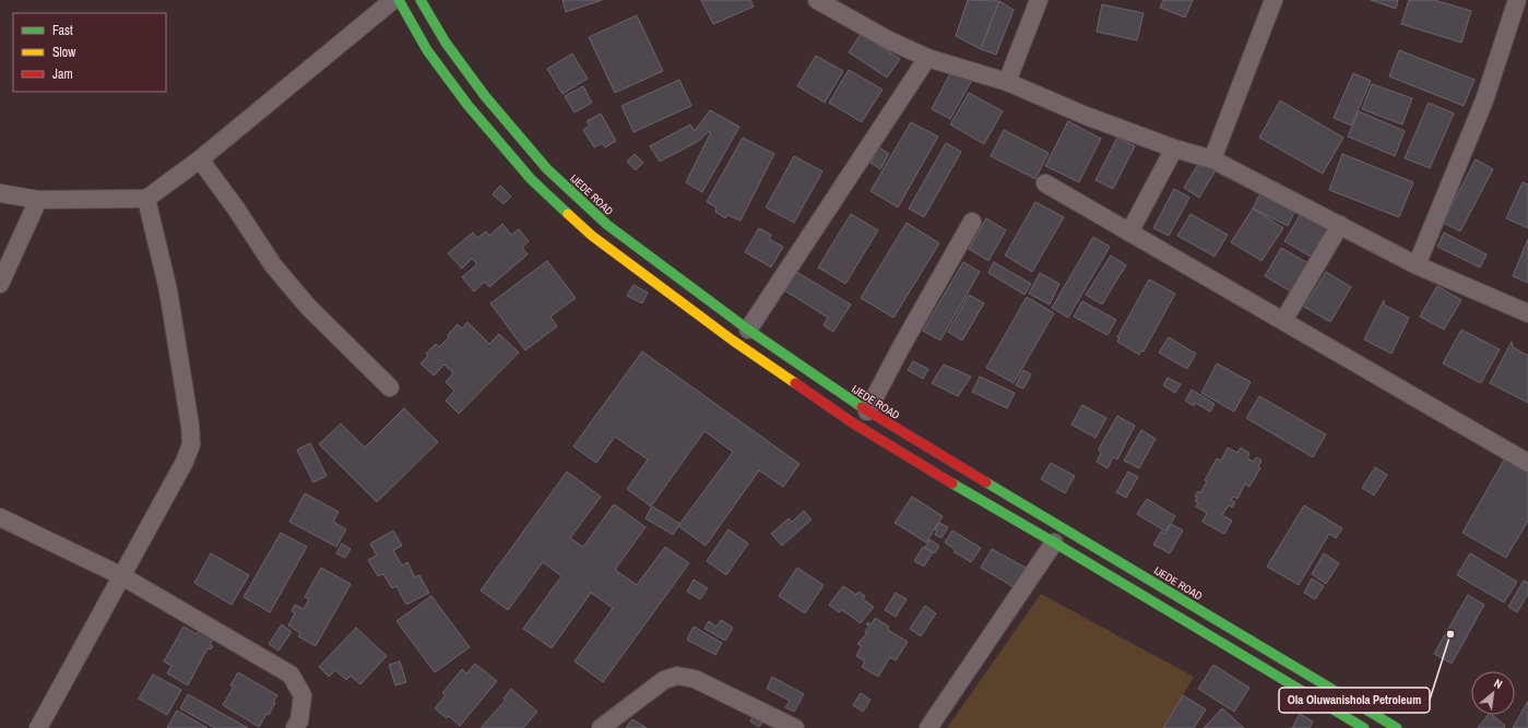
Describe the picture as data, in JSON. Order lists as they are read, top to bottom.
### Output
{
  "streets": {
    "main road": ["IJEDE ROAD"]
  },
  "places": ["Ola Oluwanishola Petroleum"],
  "legend": ["Fast", "Slow", "Jam"],
  "north": "top right"
}
